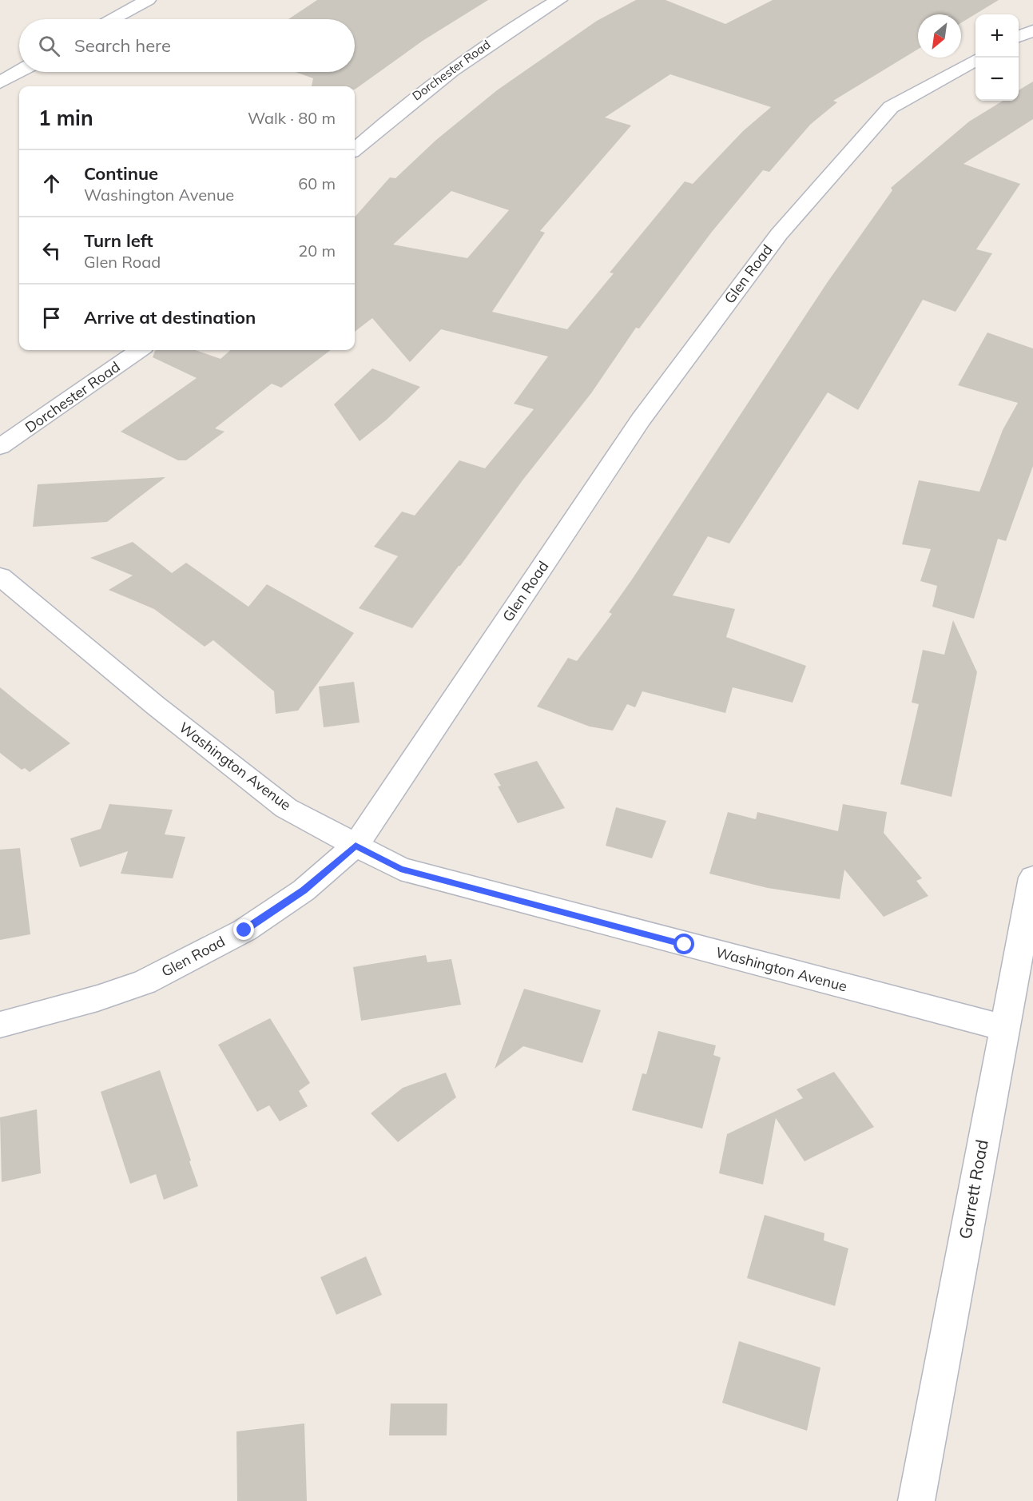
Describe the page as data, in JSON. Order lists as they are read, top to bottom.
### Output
{
  "streets": {
    "street": [
      "Dorchester Road",
      "Glen Road",
      "Washington Avenue",
      "Garrett Road"
    ]
  },
  "crossings": [
    ["Glen Road", "Washington Avenue"],
    ["Washington Avenue", "Garrett Road"]
  ],
  "north": "bottom left",
  "page": {
    "map_buttons": ["+", "−"],
    "search": "Search here",
    "heading": ["1 min", "Walk · 80 m"],
    "list": [
      ["Continue", "Washington Avenue", "60 m"],
      ["Turn left", "Glen Road", "20 m"],
      "Arrive at destination"
    ]
  }
}
